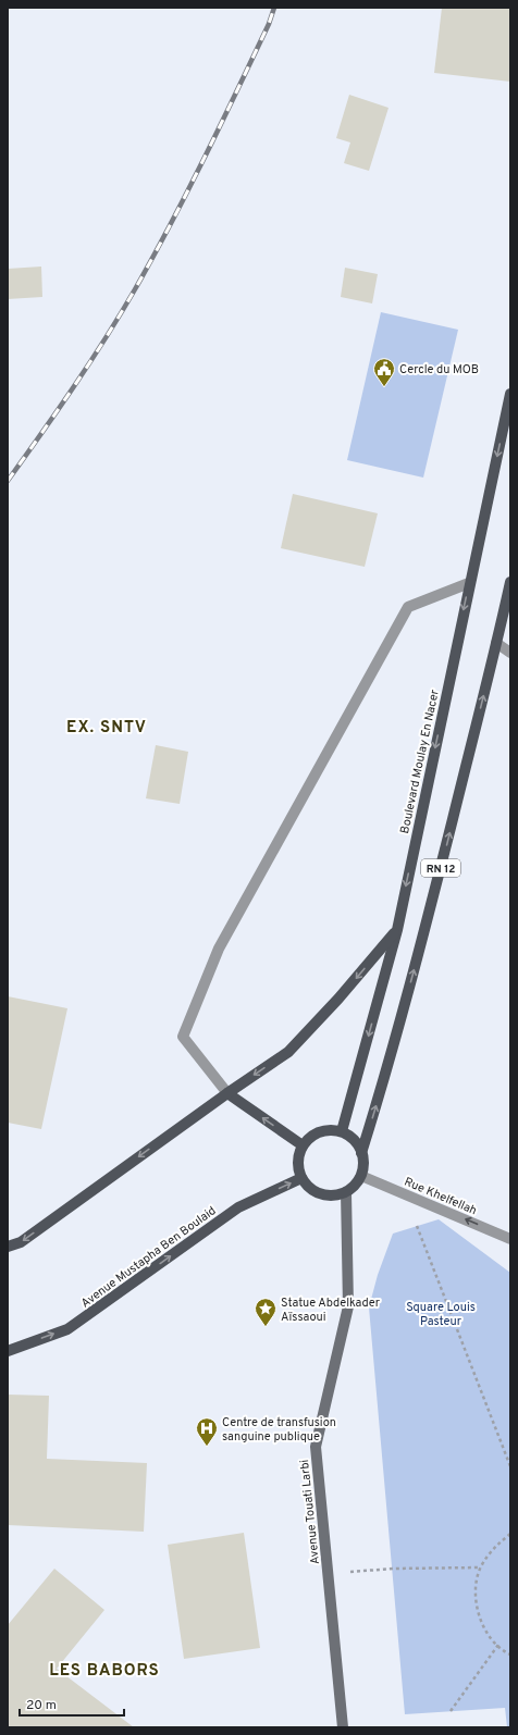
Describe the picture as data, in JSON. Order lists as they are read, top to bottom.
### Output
{
  "streets": {
    "main road": [
      "Boulevard Moulay En Nacer",
      "RN 12",
      "Avenue Mustapha Ben Boulaid",
      "Avenue Touati Larbi"
    ],
    "street": ["Rue Khelfellah"]
  },
  "crossings": [
    ["Boulevard Moulay En Nacer", "RN 12"],
    ["Boulevard Moulay En Nacer", "Rue Khelfellah"],
    ["Boulevard Moulay En Nacer", "Avenue Mustapha Ben Boulaid"],
    ["Boulevard Moulay En Nacer", "Avenue Touati Larbi"],
    ["RN 12", "Rue Khelfellah"],
    ["RN 12", "Avenue Mustapha Ben Boulaid"],
    ["RN 12", "Avenue Touati Larbi"],
    ["Rue Khelfellah", "Avenue Mustapha Ben Boulaid"],
    ["Rue Khelfellah", "Avenue Touati Larbi"],
    ["Avenue Mustapha Ben Boulaid", "Avenue Touati Larbi"]
  ],
  "one_way": ["Rue Khelfellah", "Avenue Mustapha Ben Boulaid"],
  "districts": ["EX. SNTV", "LES BABORS"],
  "parks": ["Square Louis Pasteur"],
  "places": {
    "public building": ["Cercle du MOB"],
    "place": ["Statue Abdelkader Aïssaoui"],
    "hospital": ["Centre de transfusion sanguine publique"]
  },
  "scale_bar": "20 m"
}
